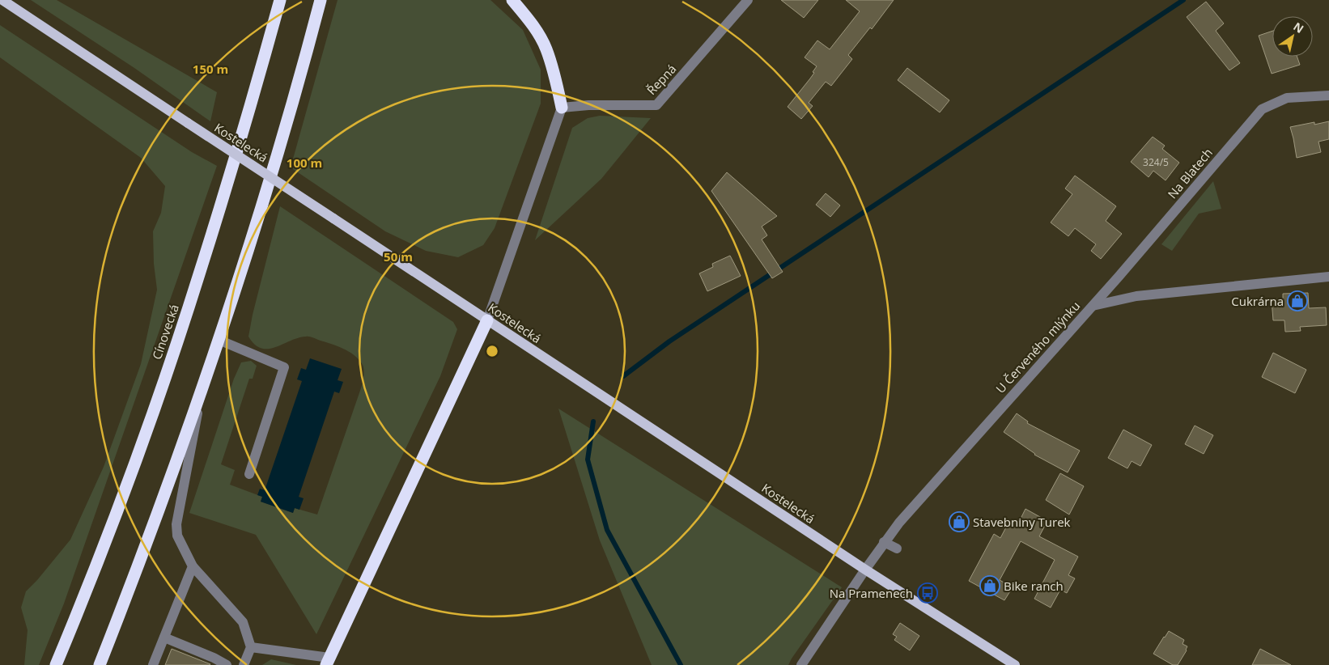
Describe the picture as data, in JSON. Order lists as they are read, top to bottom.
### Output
{
  "streets": {
    "highway": ["Cínovecká"],
    "main road": ["Kostelecká"],
    "street": ["Řepná", "Na Blatech", "U Červeného mlýnku"]
  },
  "crossings": [
    ["Kostelecká", "U Červeného mlýnku"],
    ["Na Blatech", "U Červeného mlýnku"]
  ],
  "places": {
    "shop": ["Cukrárna", "Stavebniny Turek", "Bike ranch"],
    "bus stop": ["Na Pramenech"]
  },
  "house_numbers": ["324/5"],
  "north": "top right",
  "rings": ["150 m", "100 m", "50 m"]
}
